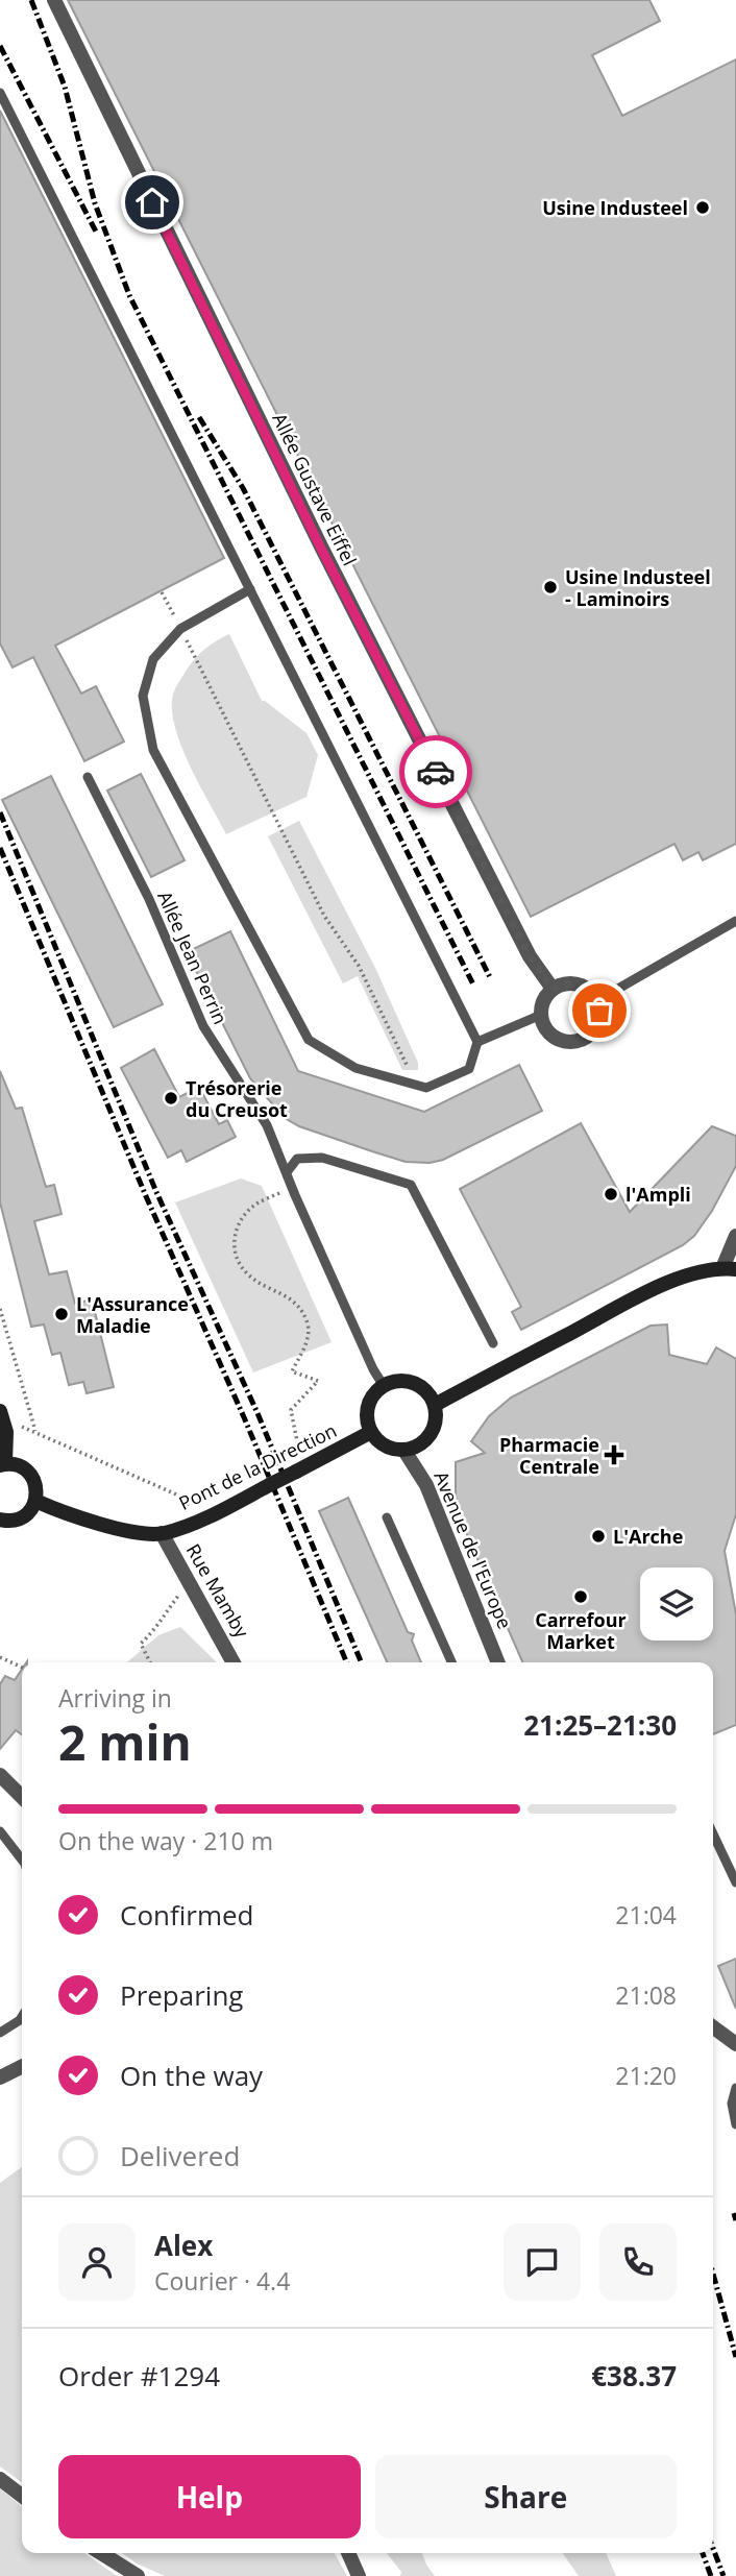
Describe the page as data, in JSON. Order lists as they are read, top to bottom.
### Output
{
  "streets": {
    "main road": ["Pont de la Direction"],
    "street": ["Allée Gustave Eiffel", "Avenue de l'Europe", "Rue Mamby"],
    "lane": ["Allée Jean Perrin"]
  },
  "crossings": [
    ["Allée Jean Perrin", "Pont de la Direction"],
    ["Allée Jean Perrin", "Avenue de l'Europe"],
    ["Pont de la Direction", "Avenue de l'Europe"],
    ["Pont de la Direction", "Rue Mamby"]
  ],
  "places": {
    "other": [
      "Usine Industeel",
      "Usine Industeel - Laminoirs",
      "Trésorerie du Creusot",
      "l'Ampli",
      "L'Assurance Maladie",
      "L'Arche",
      "Carrefour Market"
    ],
    "health": ["Pharmacie Centrale"]
  },
  "page": {
    "heading": ["2 min", "Arriving in", "21:25–21:30"],
    "panel": [
      "Alex",
      "Courier · 4.4",
      "Order #1294",
      "€38.37"
    ],
    "bar": "On the way · 210 m",
    "list": [
      ["Confirmed", "21:04"],
      ["Preparing", "21:08"],
      ["On the way", "21:20"],
      "Delivered"
    ],
    "buttons": ["Help", "Share"]
  }
}
